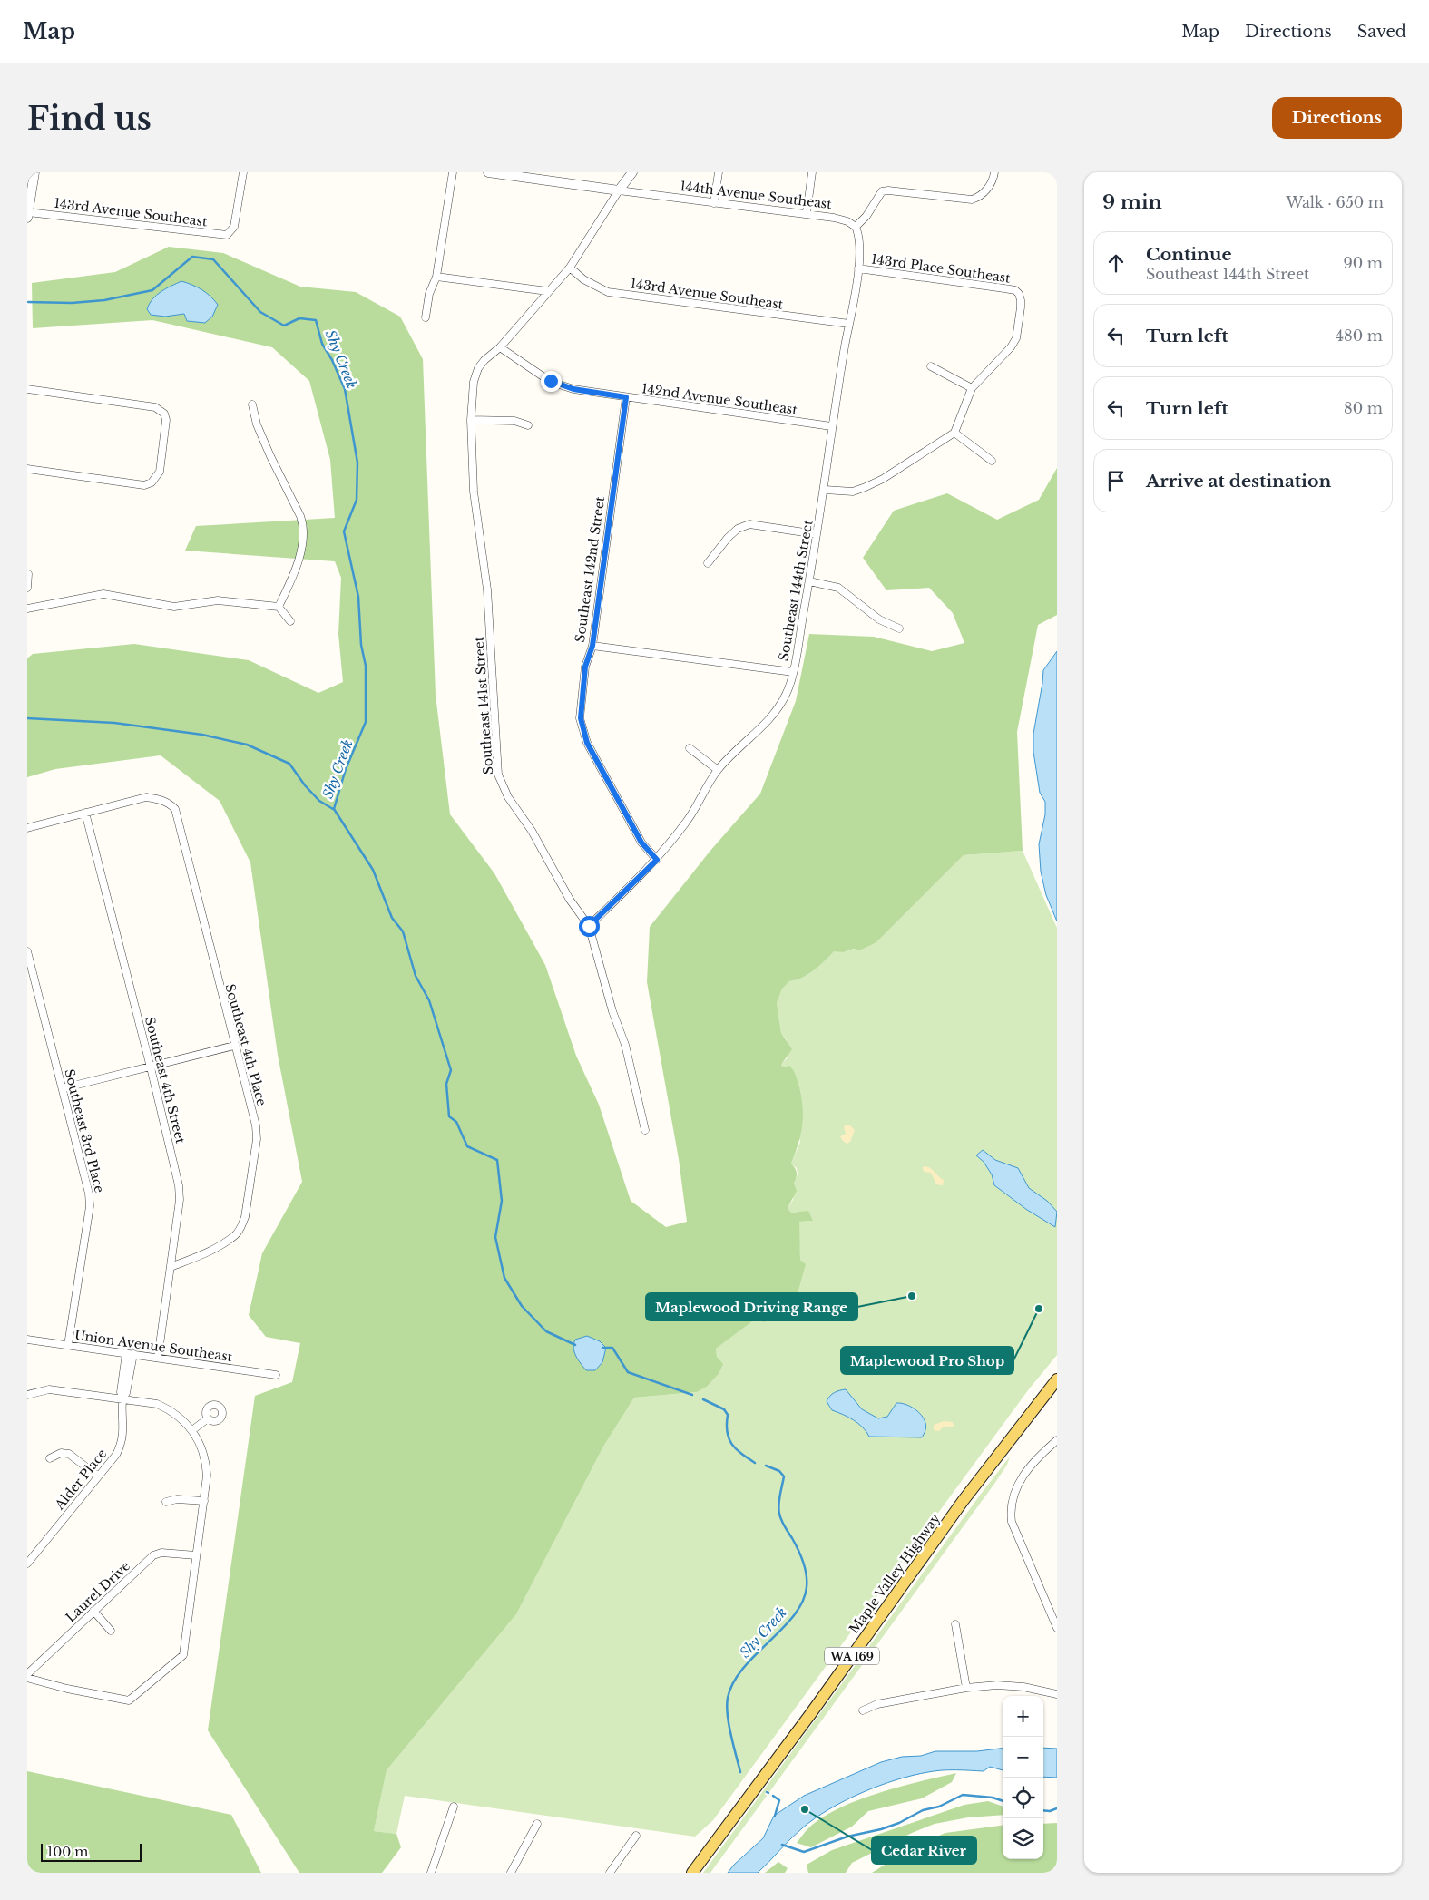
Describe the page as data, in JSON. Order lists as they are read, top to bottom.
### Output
{
  "streets": {
    "main road": ["Maple Valley Highway", "WA 169"],
    "street": [
      "144th Avenue Southeast",
      "143rd Avenue Southeast",
      "143rd Place Southeast",
      "142nd Avenue Southeast",
      "Southeast 142nd Street",
      "Southeast 144th Street",
      "Southeast 141st Street",
      "Southeast 4th Place",
      "Southeast 4th Street",
      "Southeast 3rd Place",
      "Union Avenue Southeast",
      "Alder Place",
      "Laurel Drive"
    ]
  },
  "crossings": [
    ["144th Avenue Southeast", "Southeast 144th Street"],
    ["143rd Avenue Southeast", "Southeast 144th Street"],
    ["143rd Place Southeast", "Southeast 144th Street"],
    ["142nd Avenue Southeast", "Southeast 142nd Street"],
    ["142nd Avenue Southeast", "Southeast 144th Street"],
    ["142nd Avenue Southeast", "Southeast 141st Street"],
    ["Southeast 142nd Street", "Southeast 144th Street"],
    ["Southeast 144th Street", "Southeast 141st Street"],
    ["Southeast 4th Place", "Southeast 4th Street"],
    ["Southeast 4th Street", "Union Avenue Southeast"],
    ["Southeast 3rd Place", "Union Avenue Southeast"],
    ["Union Avenue Southeast", "Alder Place"]
  ],
  "water": ["Shy Creek"],
  "places": ["Maplewood Driving Range", "Maplewood Pro Shop", "Cedar River"],
  "scale_bar": "100 m",
  "page": {
    "header": "Map",
    "nav": ["Map", "Directions", "Saved"],
    "buttons": "Directions",
    "title": "Find us",
    "heading": ["9 min", "Walk · 650 m"],
    "list": [
      ["Continue", "Southeast 144th Street", "90 m"],
      ["Turn left", "480 m"],
      ["Turn left", "80 m"],
      "Arrive at destination"
    ],
    "map_buttons": ["+", "−"],
    "scale": "100 m"
  }
}
